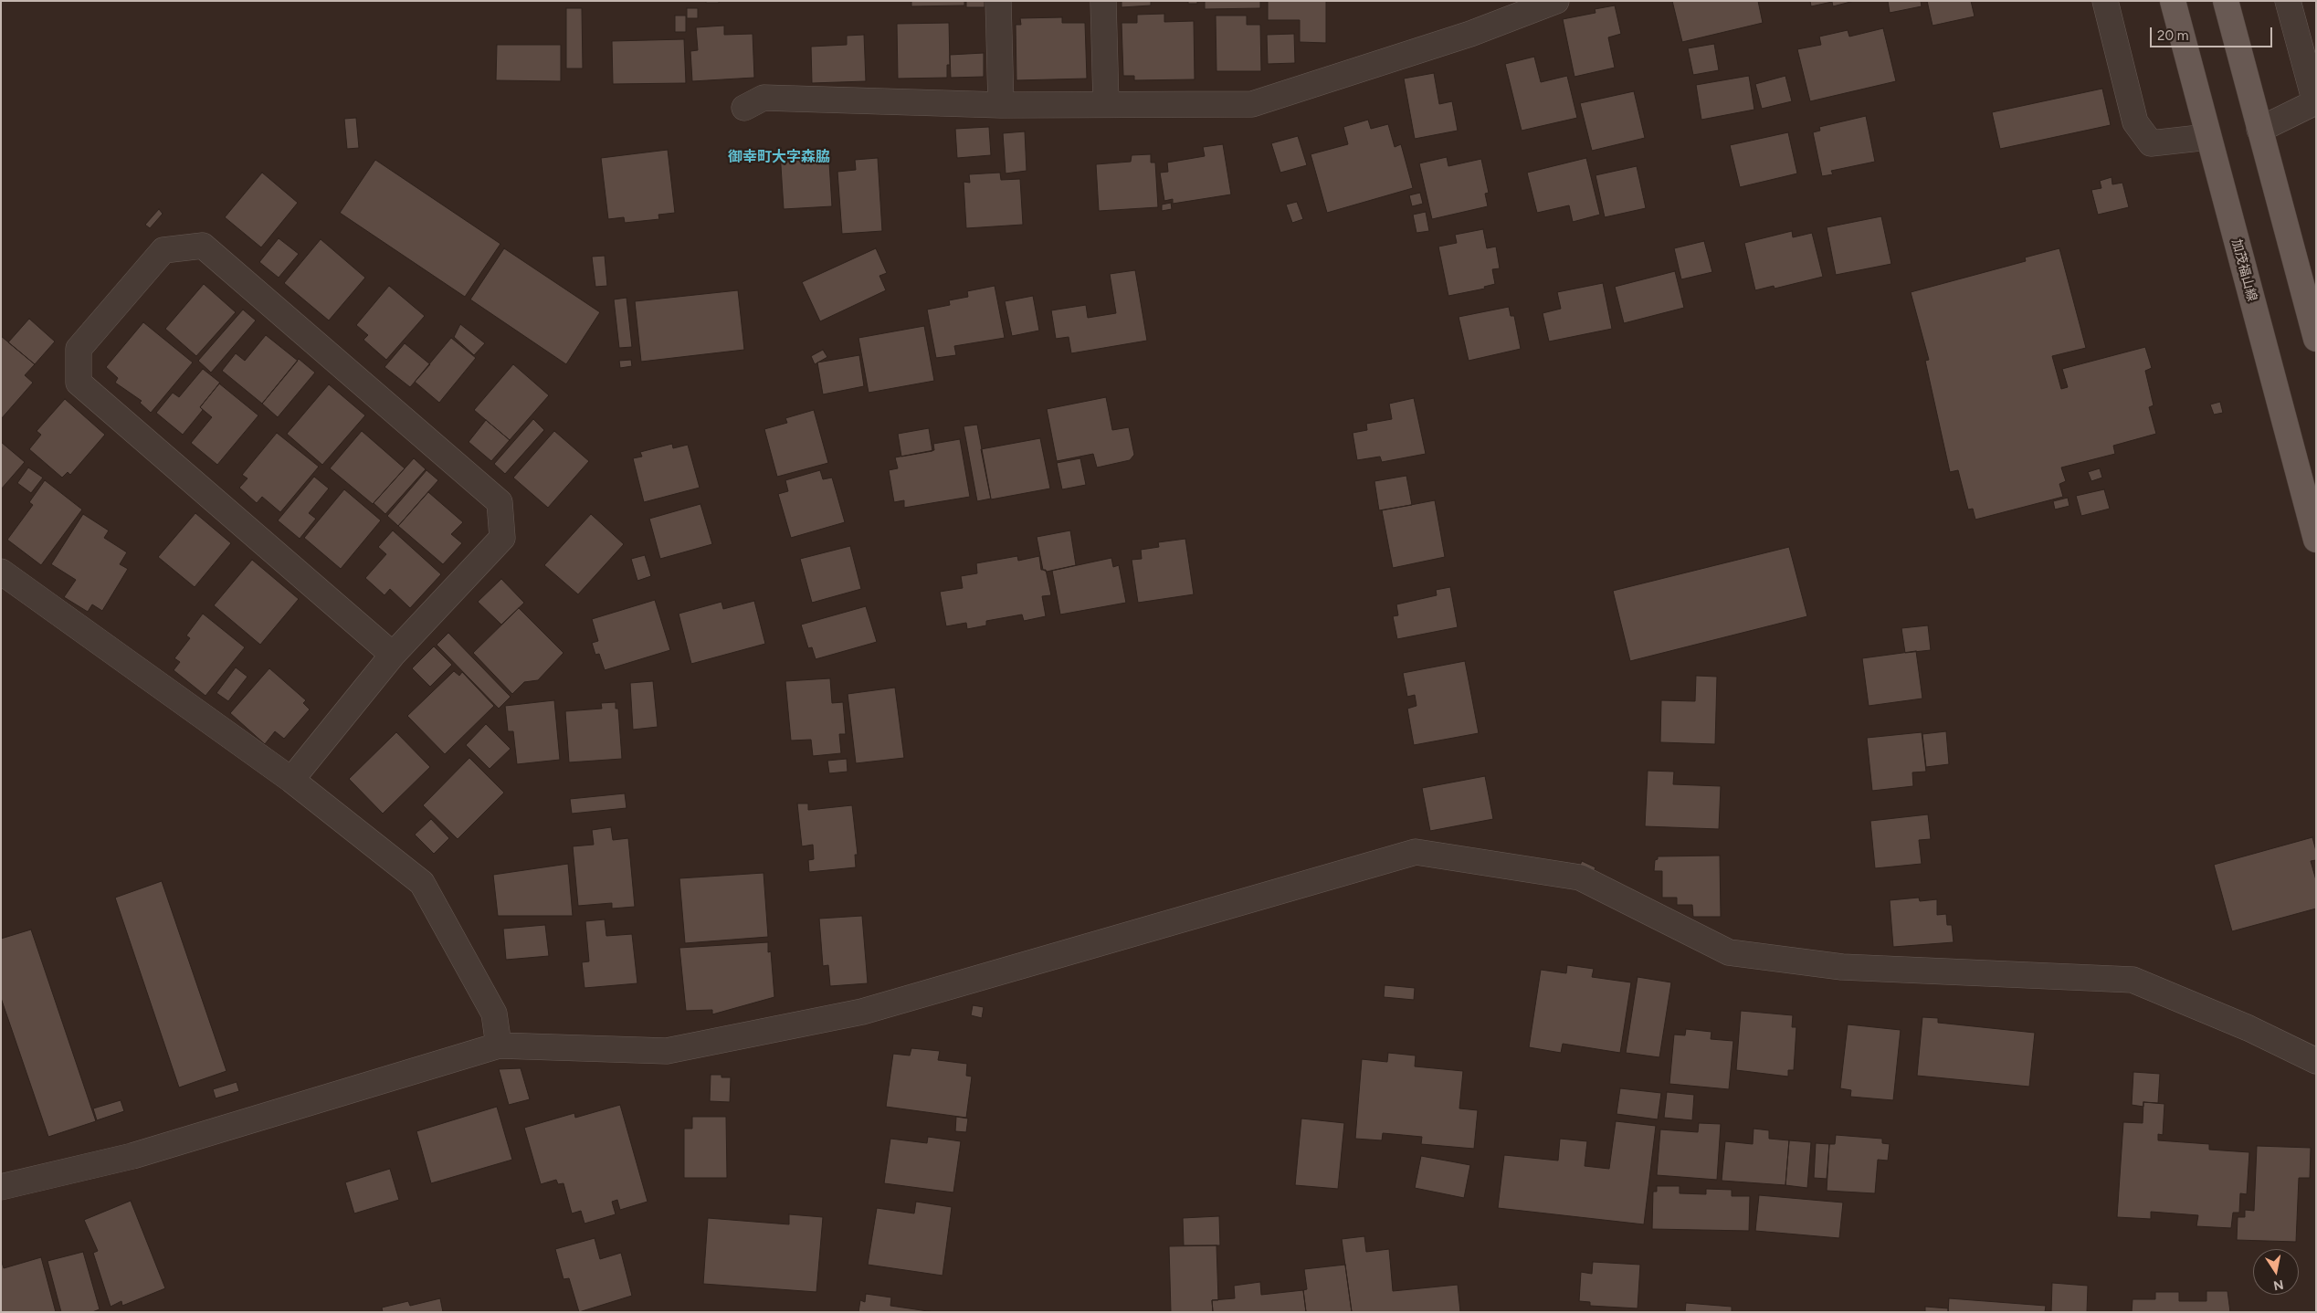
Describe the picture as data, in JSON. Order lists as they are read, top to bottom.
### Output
{
  "streets": {
    "main road": ["加茂福山線"]
  },
  "districts": ["御幸町大字森脇"],
  "scale_bar": "20 m",
  "north": "bottom"
}
